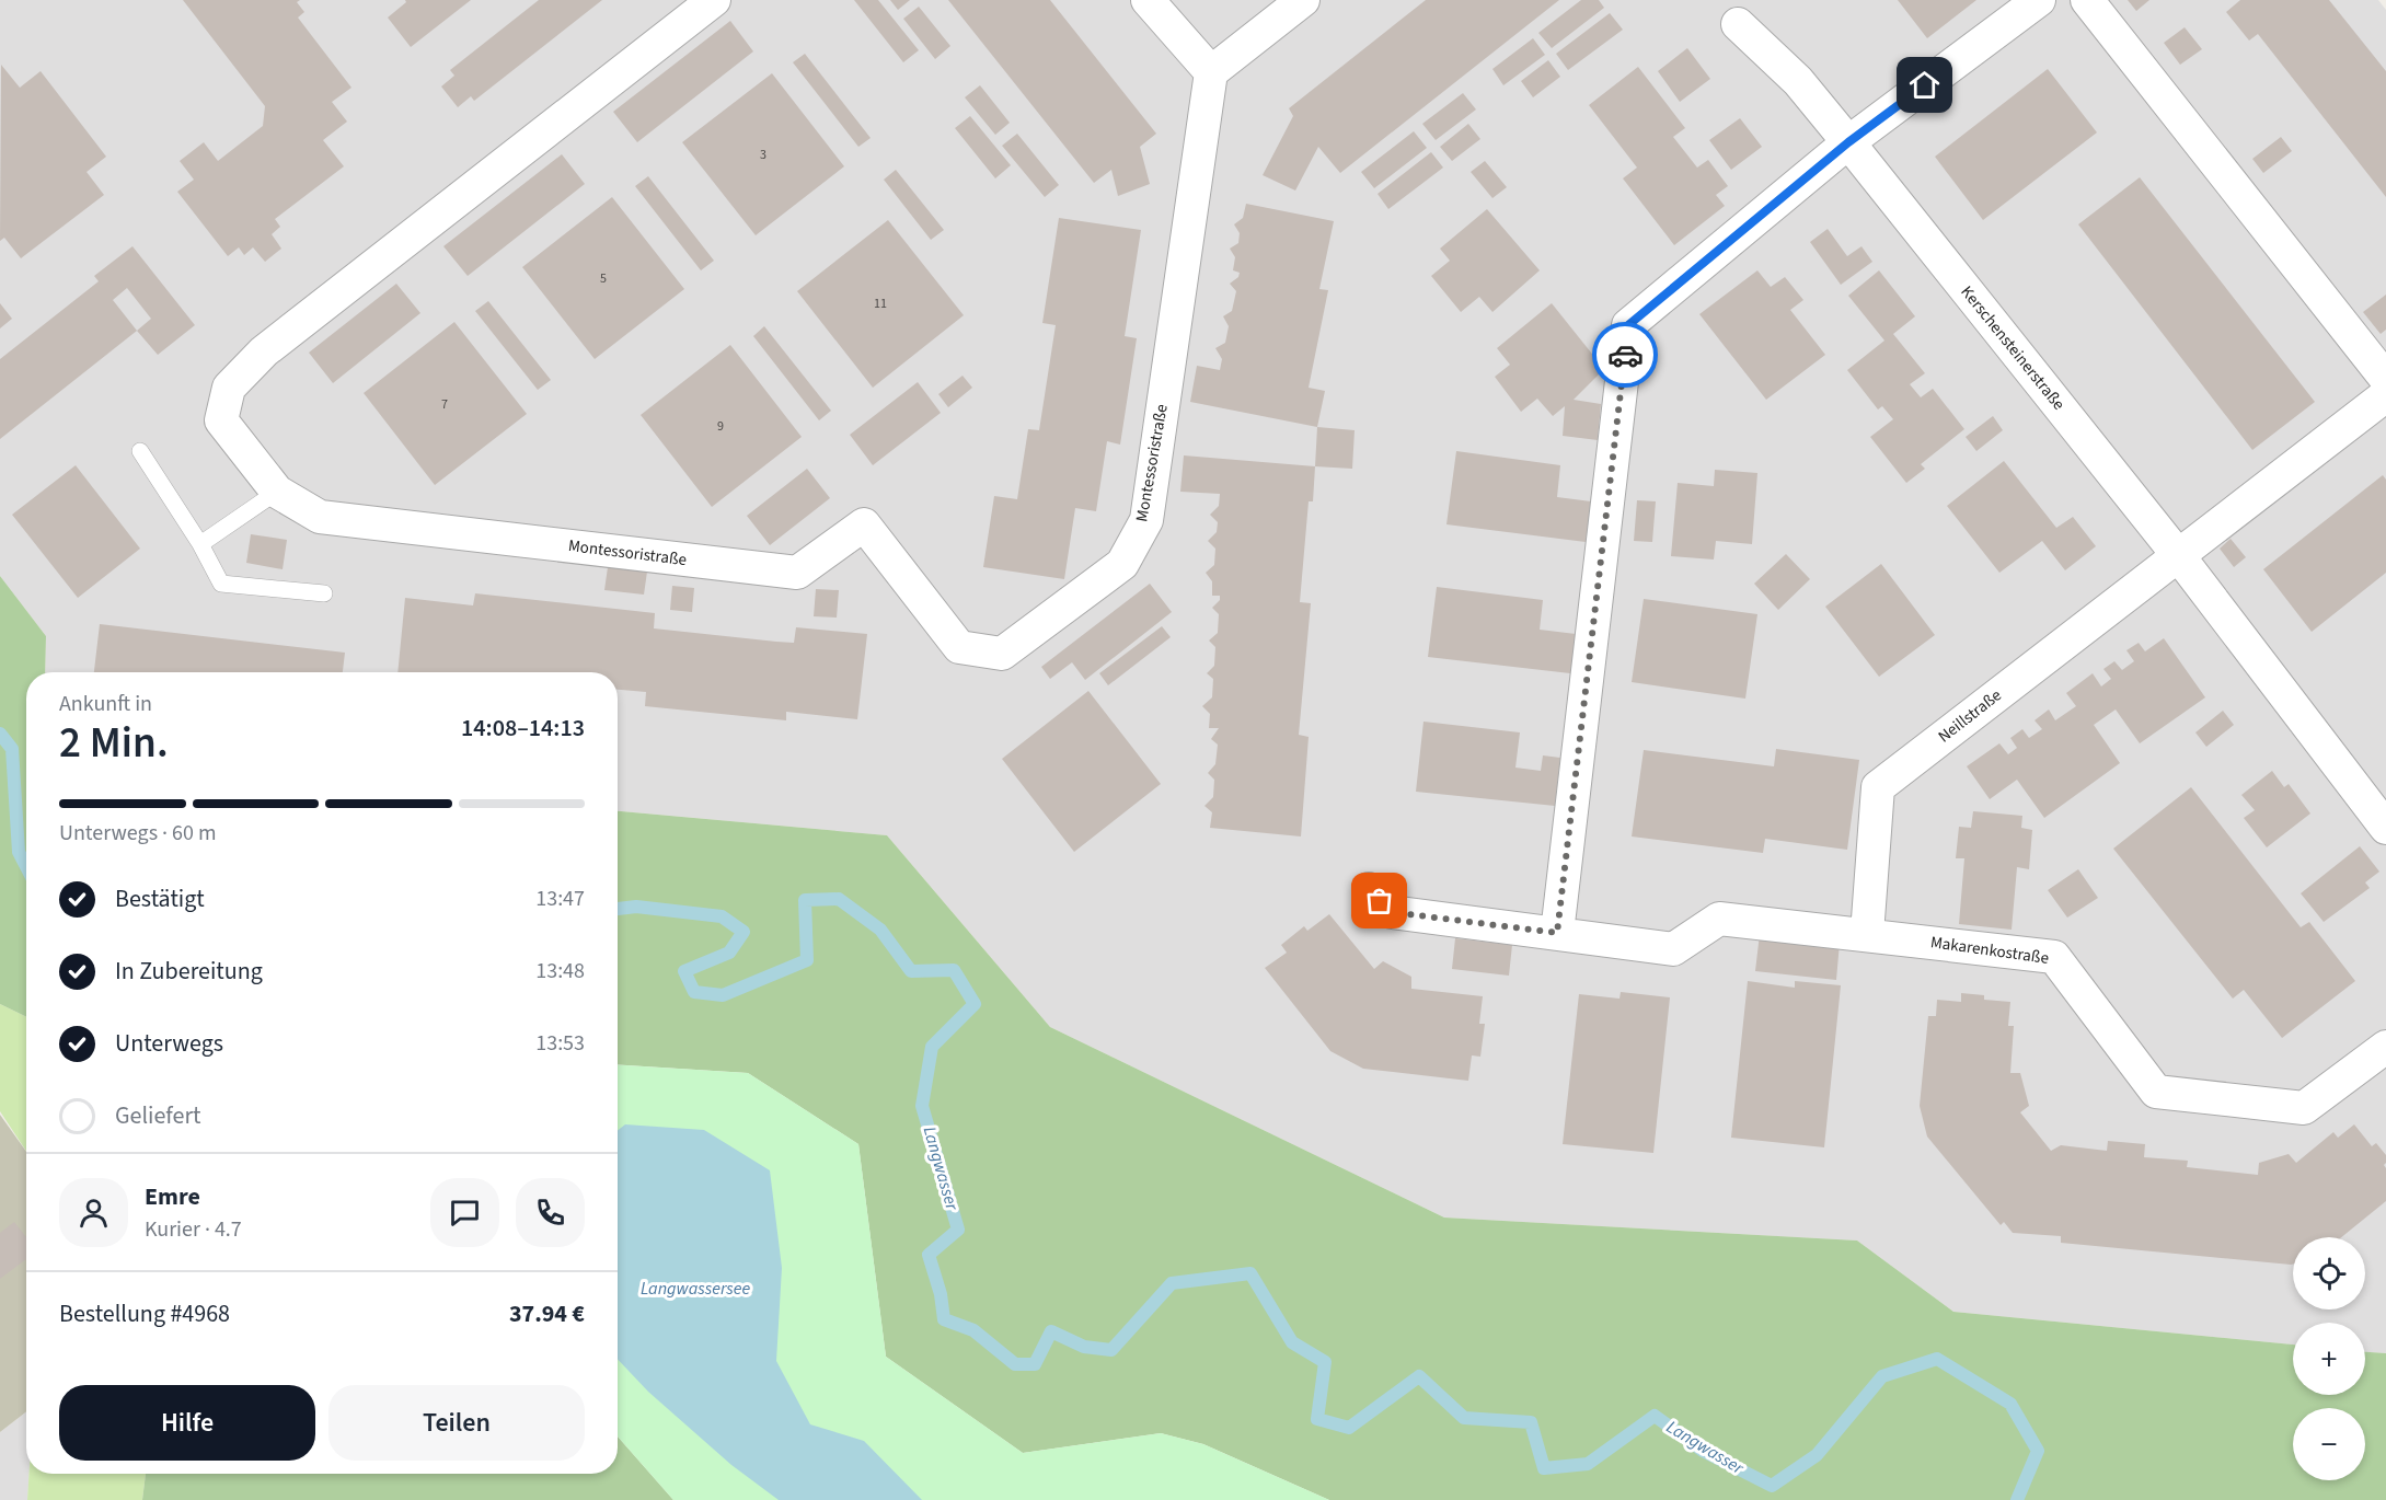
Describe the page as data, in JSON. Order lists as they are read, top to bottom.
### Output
{
  "streets": {
    "street": [
      "Kerschensteinerstraße",
      "Montessoristraße",
      "Neillstraße",
      "Makarenkostraße"
    ]
  },
  "crossings": [
    ["Kerschensteinerstraße", "Neillstraße"],
    ["Neillstraße", "Makarenkostraße"]
  ],
  "water": ["Langwasser", "Langwassersee"],
  "house_numbers": [
    "3",
    "5",
    "11",
    "7",
    "9"
  ],
  "page": {
    "heading": ["2 Min.", "Ankunft in", "14:08–14:13"],
    "panel": [
      "Emre",
      "Kurier · 4.7",
      "Bestellung #4968",
      "37.94 €"
    ],
    "bar": "Unterwegs · 60 m",
    "list": [
      ["Bestätigt", "13:47"],
      ["In Zubereitung", "13:48"],
      ["Unterwegs", "13:53"],
      "Geliefert"
    ],
    "map_buttons": ["+", "−"],
    "buttons": ["Hilfe", "Teilen"]
  }
}
